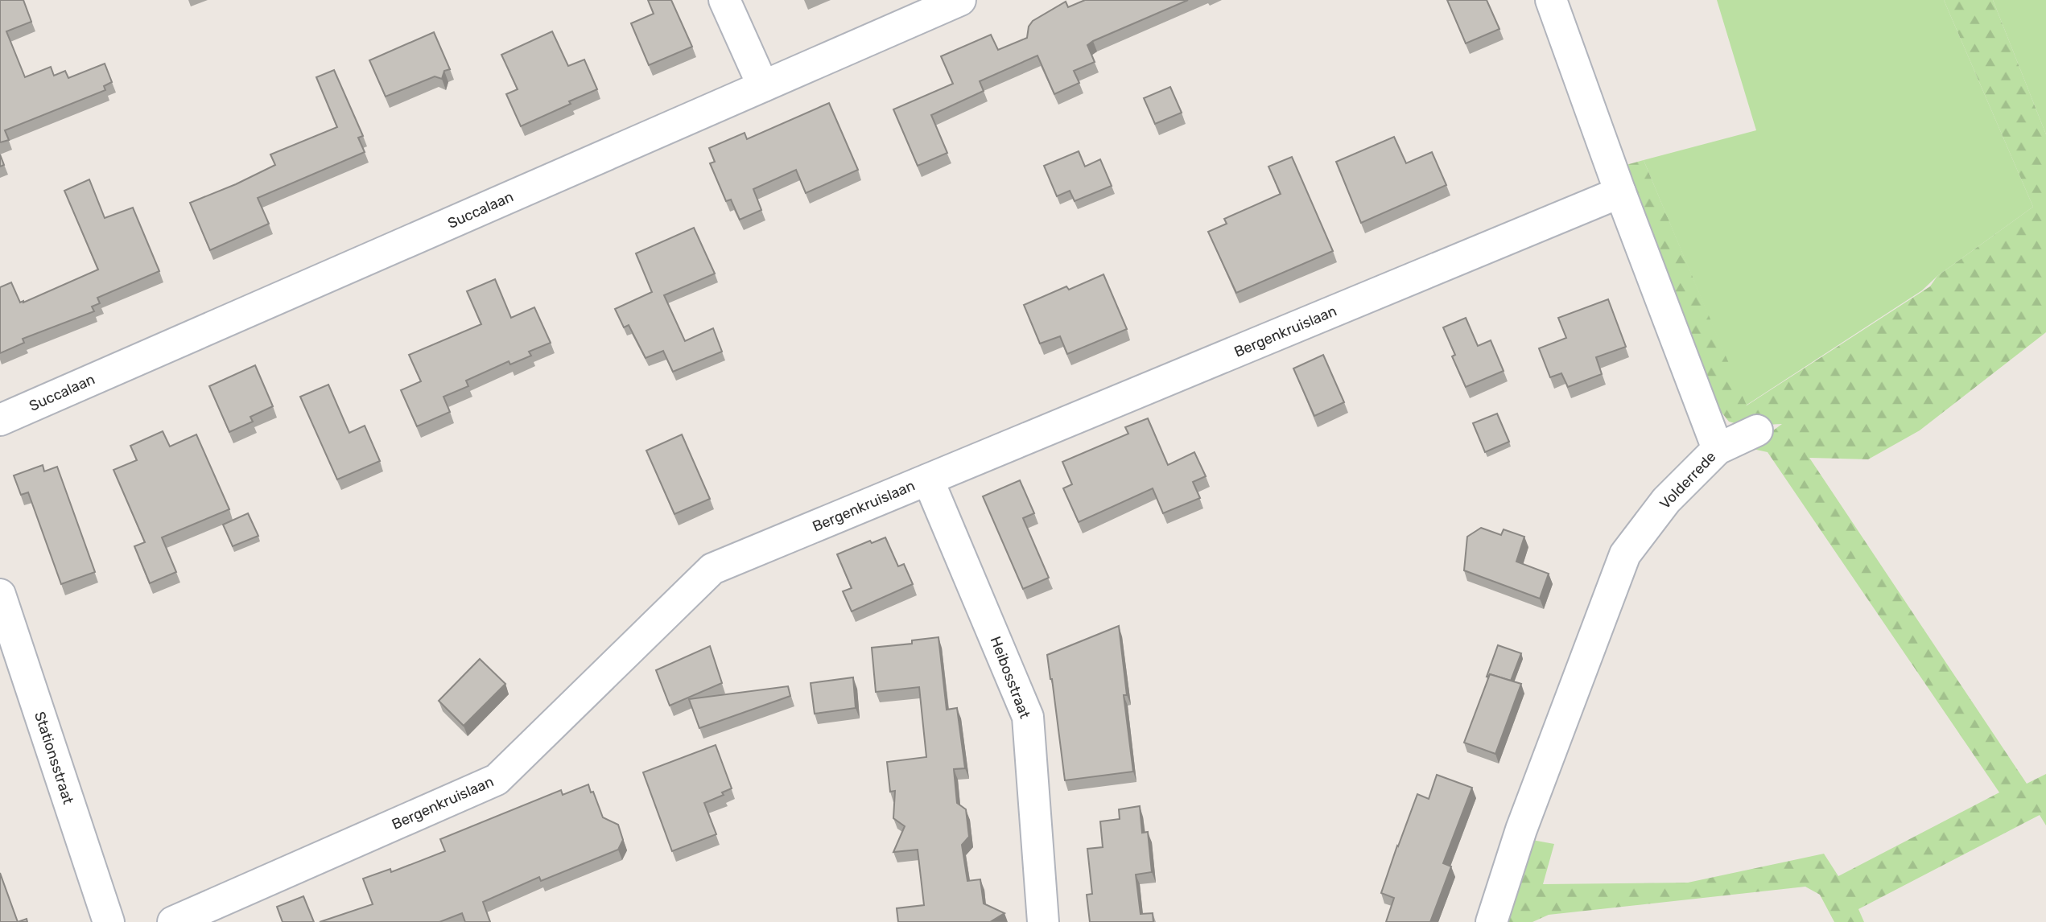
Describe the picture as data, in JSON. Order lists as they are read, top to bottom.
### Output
{
  "streets": {
    "street": [
      "Succalaan",
      "Bergenkruislaan",
      "Volderrede",
      "Heibosstraat",
      "Stationsstraat"
    ]
  },
  "crossings": [
    ["Bergenkruislaan", "Volderrede"],
    ["Bergenkruislaan", "Heibosstraat"]
  ]
}
